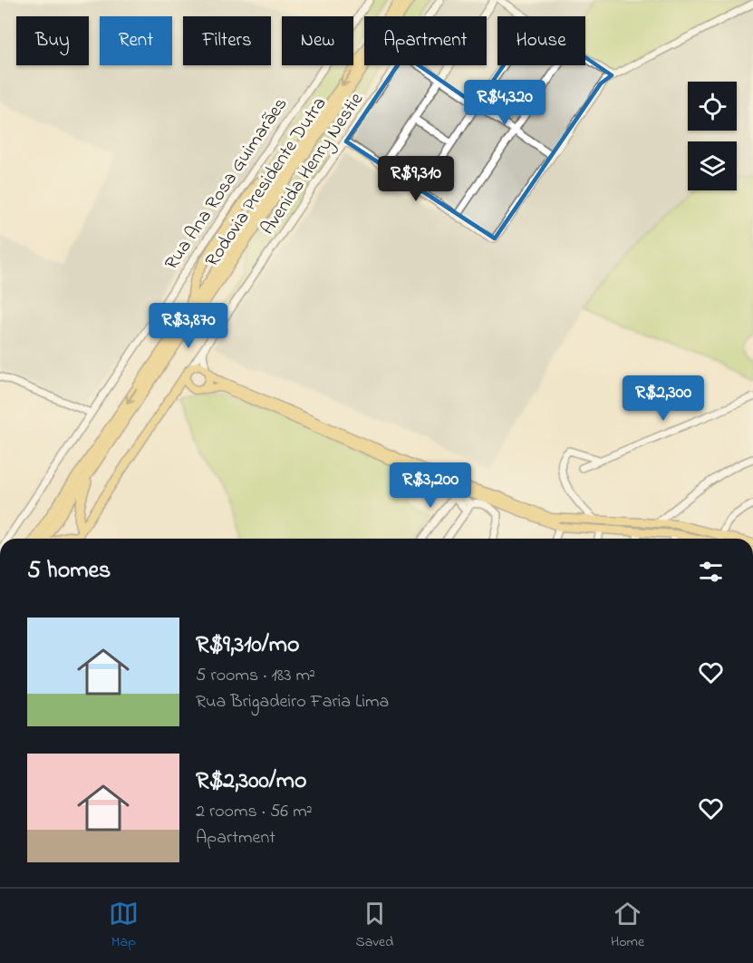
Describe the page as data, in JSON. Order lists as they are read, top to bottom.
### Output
{
  "streets": {
    "highway": ["Rodovia Presidente Dutra"],
    "street": ["Avenida Henry Nestie", "Rua Ana Rosa Guimarães"]
  },
  "page": {
    "chip": [
      "Buy",
      "Rent",
      "Filters",
      "New",
      "Apartment",
      "House"
    ],
    "price": [
      "R$4,320",
      "R$9,310",
      "R$3,870",
      "R$2,300",
      "R$3,200"
    ],
    "heading": "5 homes",
    "list": [
      {
        "name": "R$9,310/mo",
        "note": "5 rooms · 183 m² · Rua Brigadeiro Faria Lima"
      },
      {
        "name": "R$2,300/mo",
        "note": "2 rooms · 56 m² · Apartment"
      }
    ],
    "tabs": ["Map", "Saved", "Home"]
  }
}
